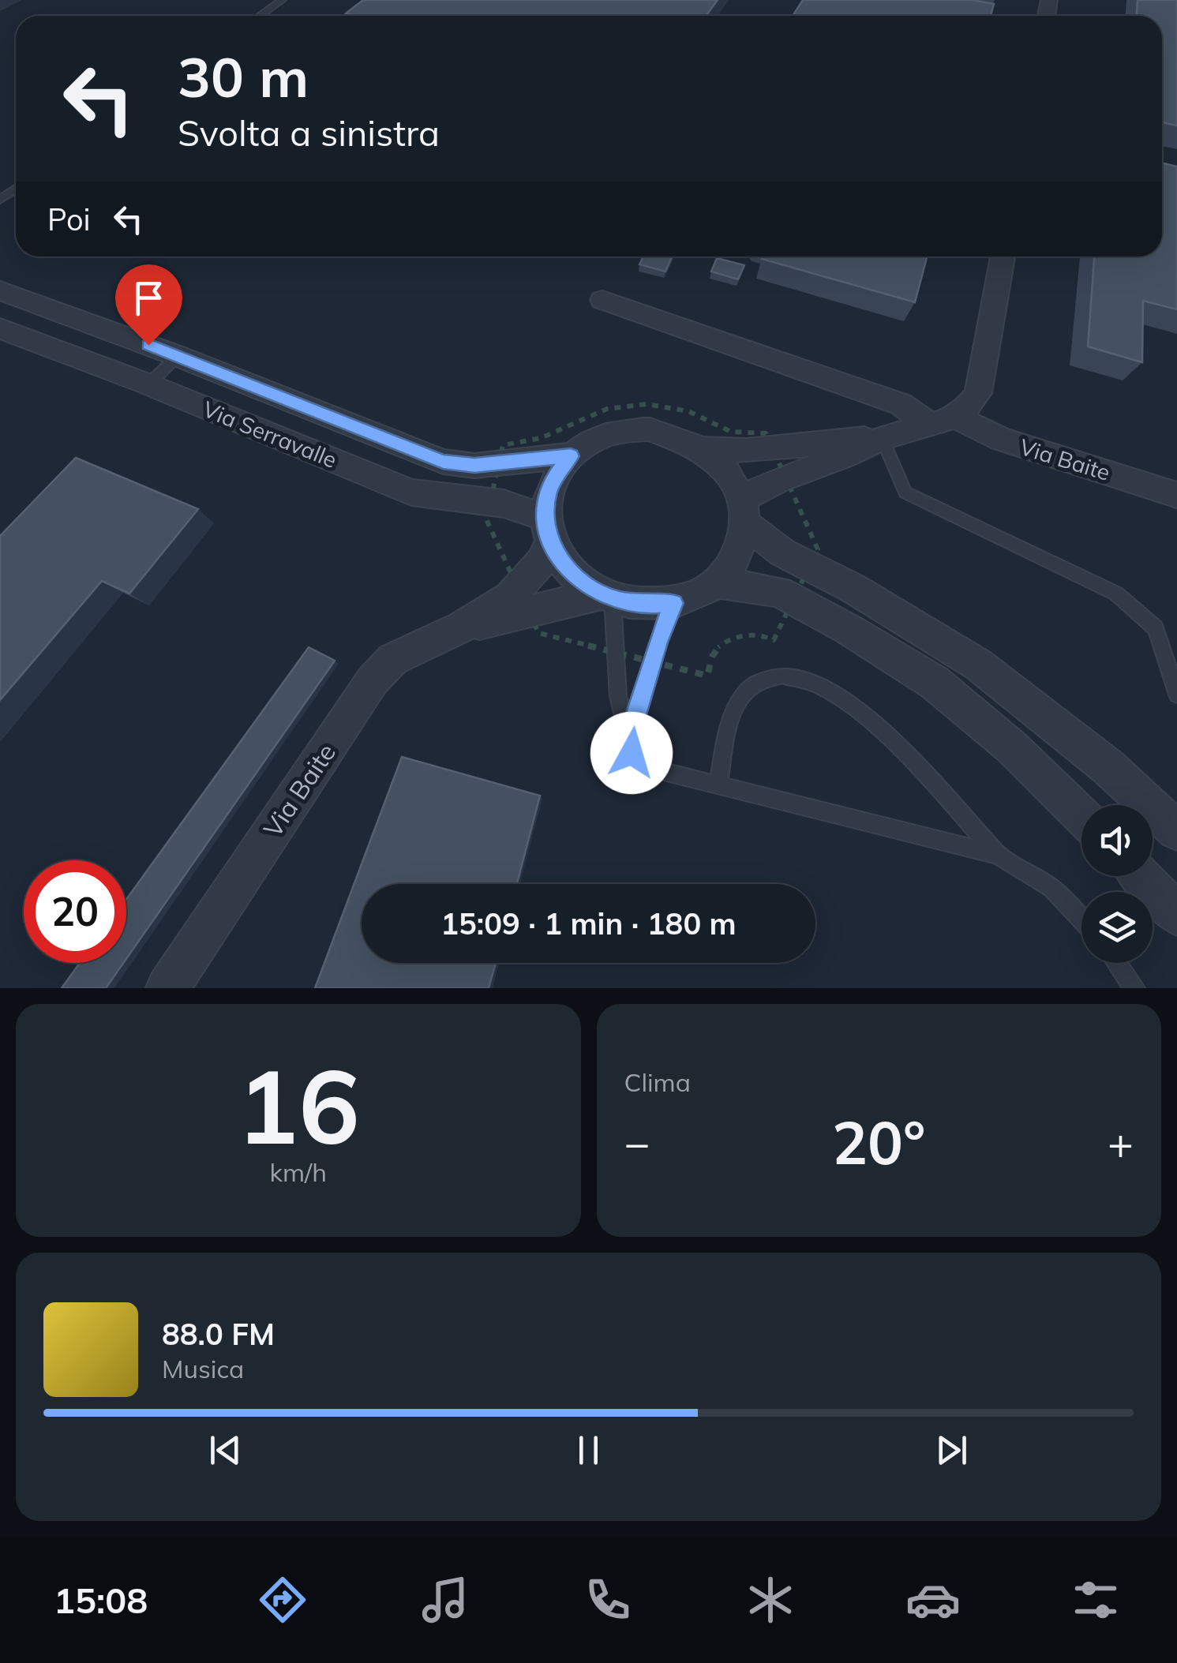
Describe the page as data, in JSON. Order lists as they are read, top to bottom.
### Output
{
  "streets": {
    "street": ["Via Serravalle", "Via Baite"]
  },
  "crossings": [
    ["Via Serravalle", "Via Baite"]
  ],
  "page": {
    "turn": ["30 m", "Svolta a sinistra"],
    "then": "Poi",
    "limit": "20",
    "trip": "15:09 · 1 min · 180 m",
    "tile": [
      ["16", "km/h"],
      "Clima"
    ],
    "heat": ["−", "20°", "+"],
    "song": ["88.0 FM", "Musica"],
    "tabs": "15:08"
  }
}
